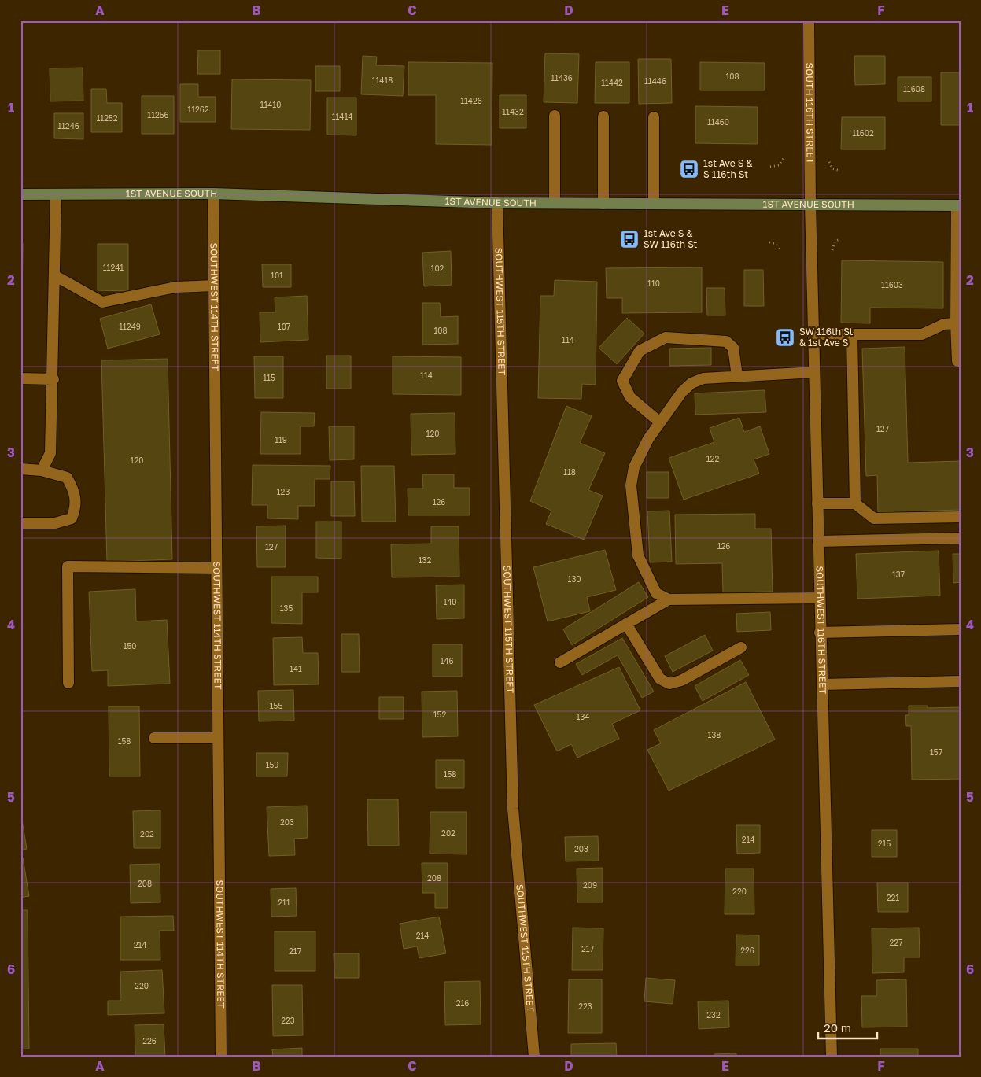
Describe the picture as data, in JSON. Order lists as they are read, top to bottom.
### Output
{
  "streets": {
    "main road": ["1ST AVENUE SOUTH"],
    "street": [
      "SOUTH 116TH STREET",
      "SOUTHWEST 114TH STREET",
      "SOUTHWEST 115TH STREET",
      "SOUTHWEST 116TH STREET"
    ]
  },
  "crossings": [
    ["SOUTH 116TH STREET", "1ST AVENUE SOUTH"],
    ["SOUTH 116TH STREET", "SOUTHWEST 116TH STREET"],
    ["1ST AVENUE SOUTH", "SOUTHWEST 114TH STREET"],
    ["1ST AVENUE SOUTH", "SOUTHWEST 115TH STREET"],
    ["1ST AVENUE SOUTH", "SOUTHWEST 116TH STREET"]
  ],
  "places": {
    "bus stop": ["1st Ave S & S 116th St", "1st Ave S & SW 116th St", "SW 116th St & 1st Ave S"]
  },
  "house_numbers": [
    "108",
    "11436",
    "11418",
    "11446",
    "11442",
    "11608",
    "11426",
    "11410",
    "11262",
    "11432",
    "11256",
    "11414",
    "11252",
    "11460",
    "11246",
    "11602",
    "11241",
    "102",
    "101",
    "110",
    "11603",
    "11249",
    "107",
    "108",
    "114",
    "114",
    "115",
    "127",
    "120",
    "119",
    "122",
    "120",
    "118",
    "123",
    "126",
    "126",
    "127",
    "132",
    "137",
    "130",
    "140",
    "135",
    "150",
    "146",
    "141",
    "155",
    "152",
    "134",
    "138",
    "158",
    "157",
    "159",
    "158",
    "203",
    "202",
    "202",
    "214",
    "215",
    "203",
    "208",
    "208",
    "209",
    "220",
    "221",
    "211",
    "214",
    "227",
    "214",
    "217",
    "226",
    "217",
    "220",
    "216",
    "223",
    "232",
    "223",
    "226"
  ],
  "scale_bar": "20 m",
  "grid": {
    "columns": [
      "A",
      "B",
      "C",
      "D",
      "E",
      "F"
    ],
    "rows": [
      "1",
      "2",
      "3",
      "4",
      "5",
      "6"
    ]
  }
}
